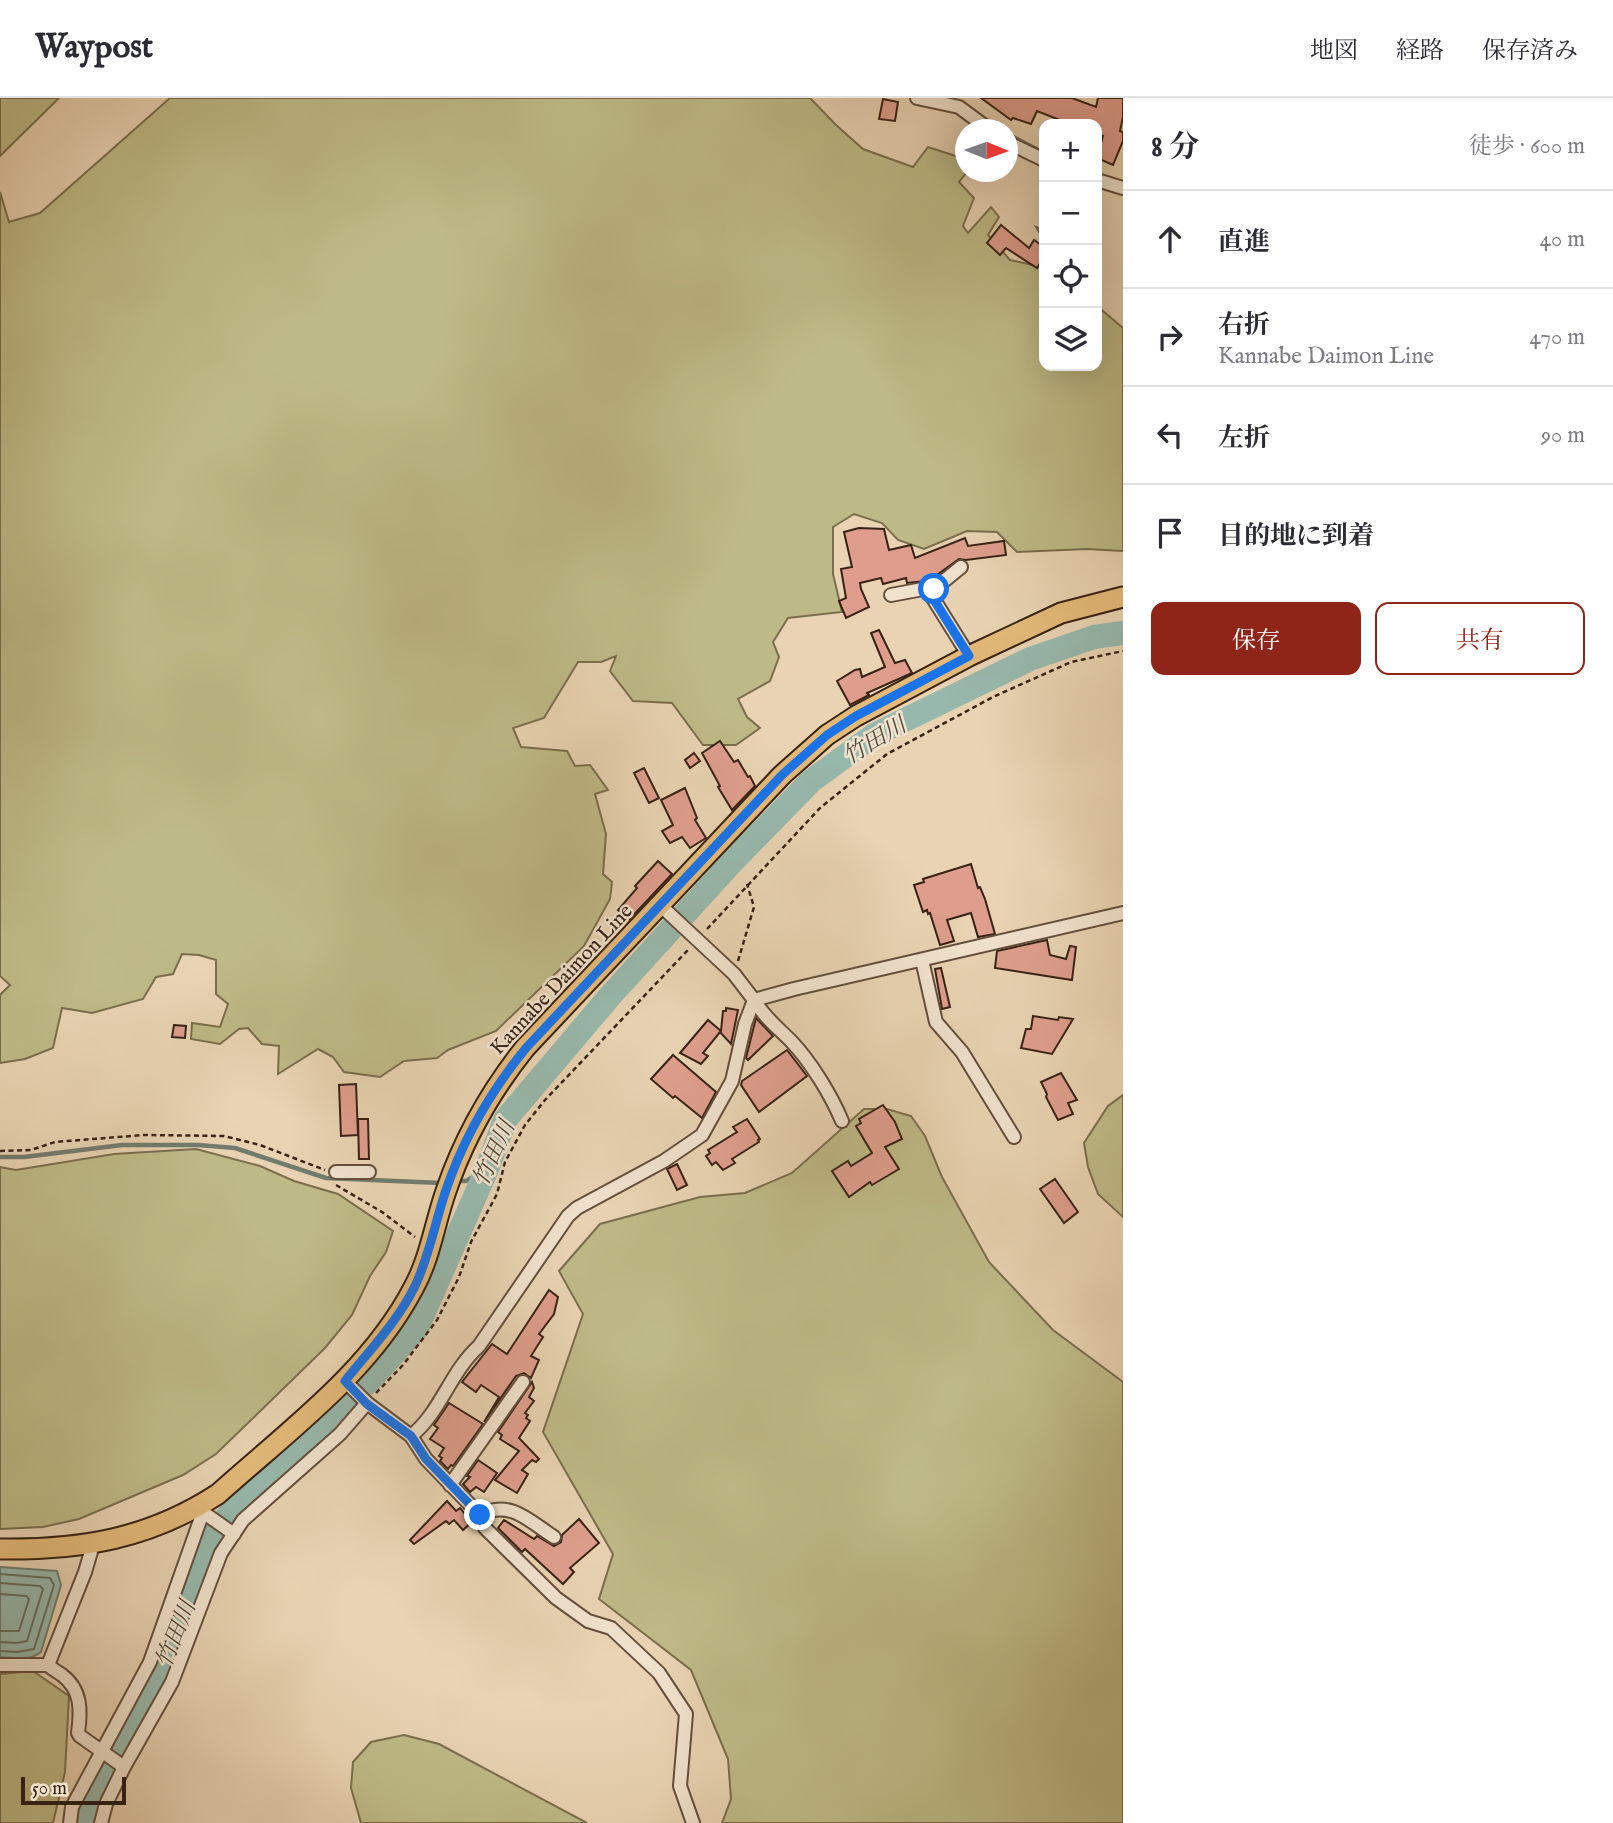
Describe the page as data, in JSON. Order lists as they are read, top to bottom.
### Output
{
  "streets": {
    "main road": ["Kannabe Daimon Line"]
  },
  "water": ["竹田川"],
  "scale_bar": "50 m",
  "north": "right",
  "page": {
    "header": "Waypost",
    "nav": ["地図", "経路", "保存済み"],
    "heading": ["8 分", "徒歩 · 600 m"],
    "map_buttons": ["+", "−"],
    "list": [
      ["直進", "40 m"],
      ["右折", "Kannabe Daimon Line", "470 m"],
      ["左折", "90 m"],
      "目的地に到着"
    ],
    "buttons": ["保存", "共有"],
    "scale": "50 m"
  }
}
